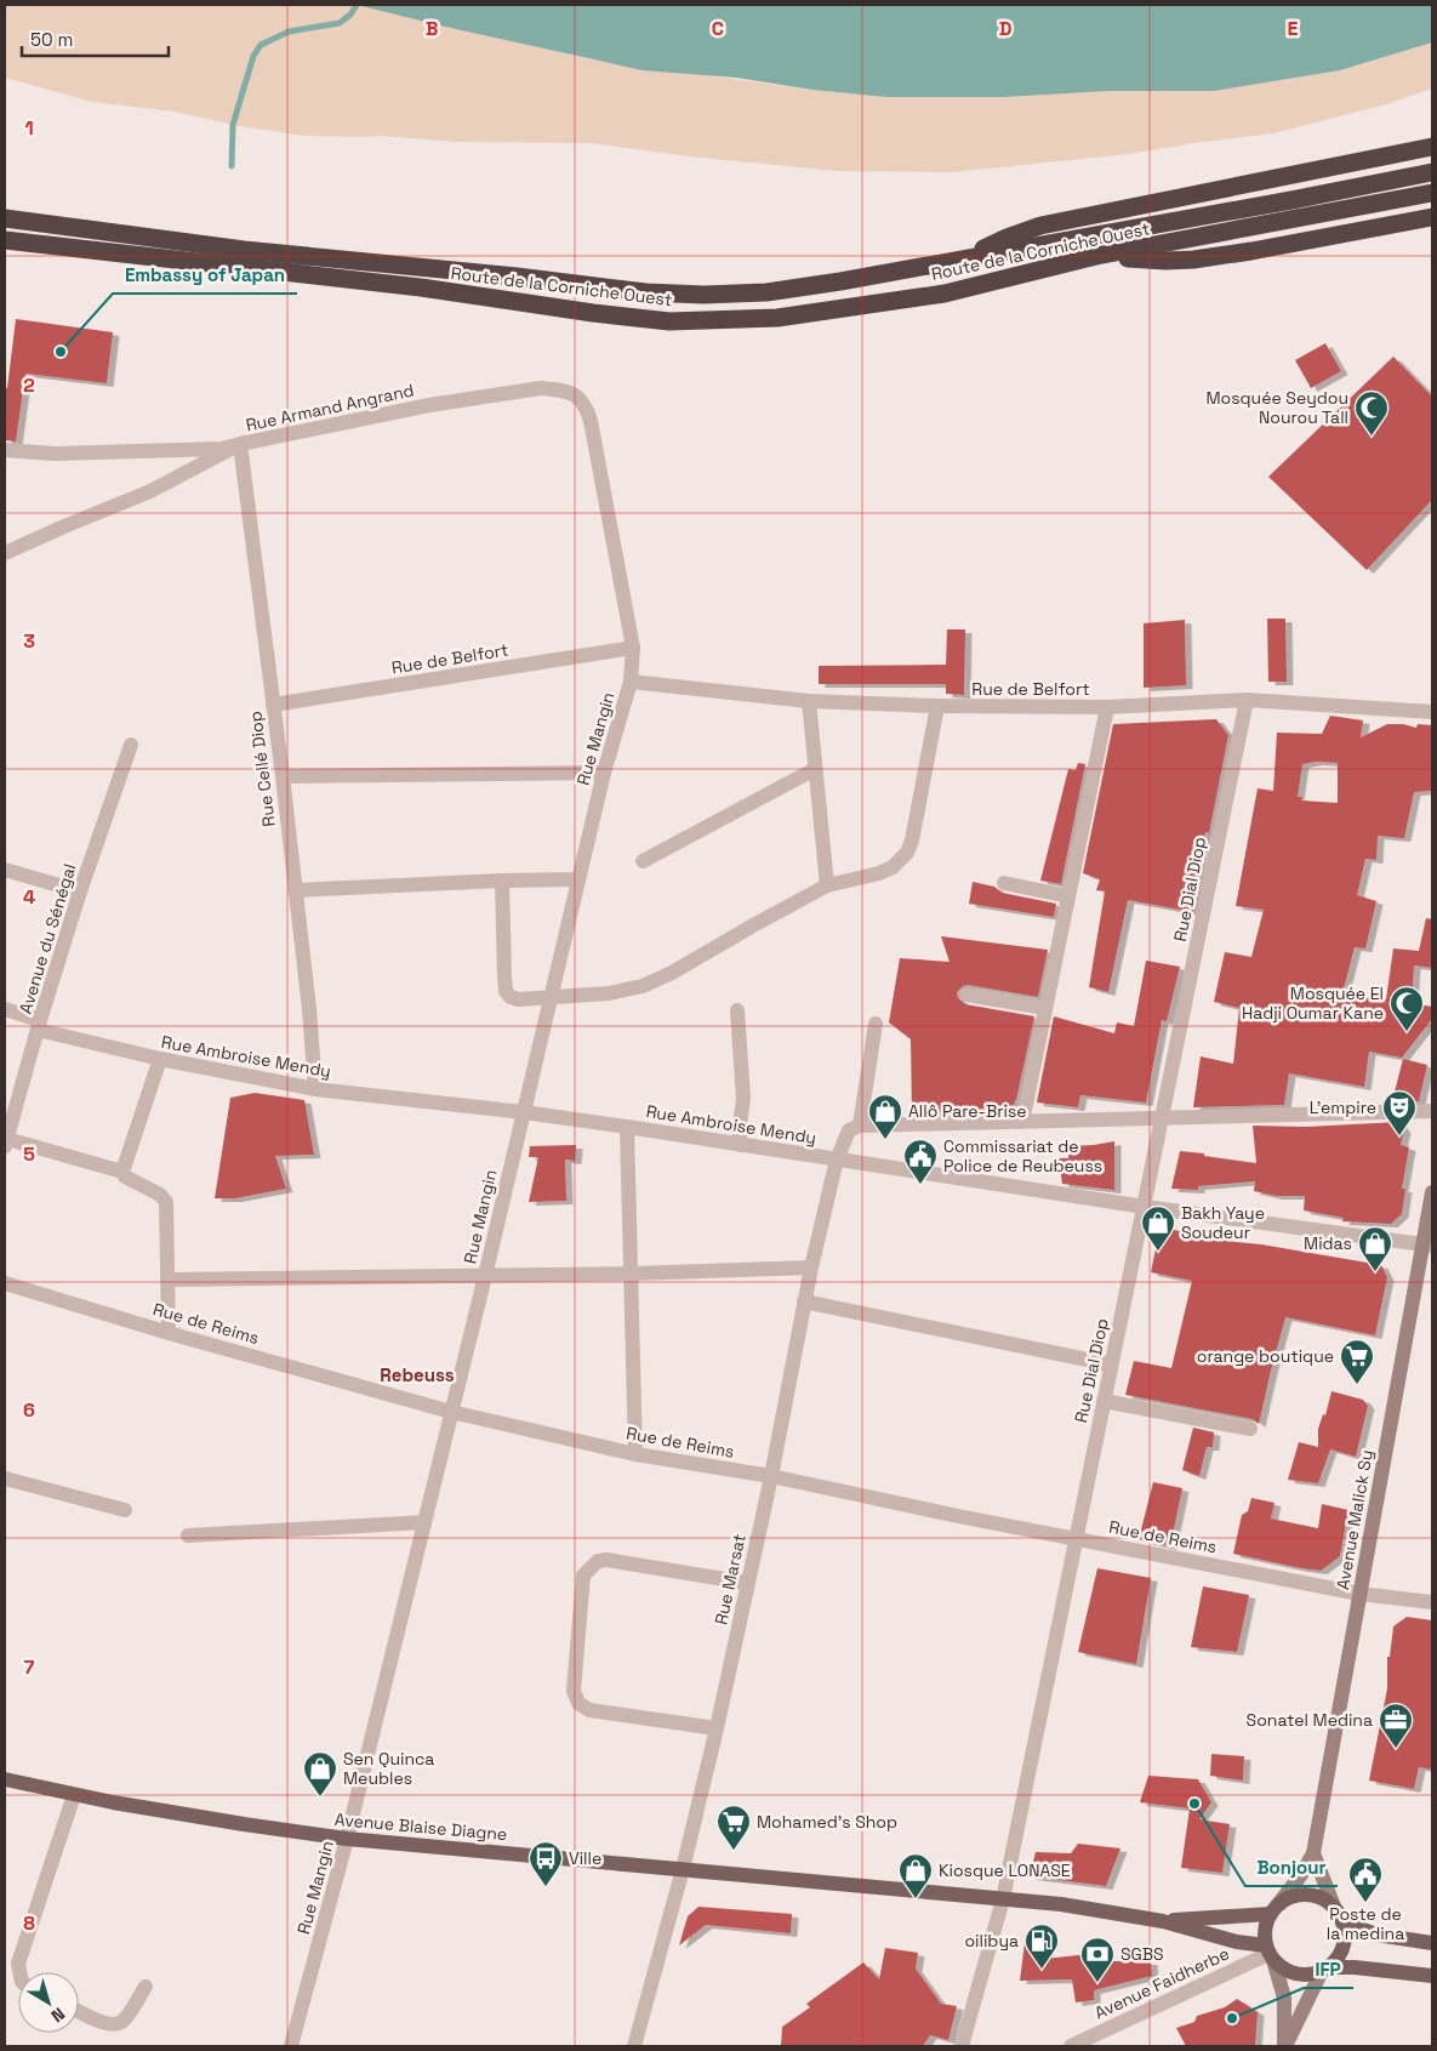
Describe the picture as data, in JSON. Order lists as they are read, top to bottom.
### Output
{
  "streets": {
    "highway": ["Route de la Corniche Ouest"],
    "main road": ["Avenue Malick Sy", "Avenue Blaise Diagne"],
    "street": [
      "Rue Armand Angrand",
      "Rue de Belfort",
      "Rue Mangin",
      "Rue Cellé Diop",
      "Rue Dial Diop",
      "Avenue du Sénégal",
      "Rue Ambroise Mendy",
      "Rue de Reims",
      "Rue Marsat",
      "Avenue Faidherbe"
    ]
  },
  "crossings": [
    ["Rue Armand Angrand", "Rue Mangin"],
    ["Rue Armand Angrand", "Rue Cellé Diop"],
    ["Rue de Belfort", "Rue Mangin"],
    ["Rue de Belfort", "Rue Cellé Diop"],
    ["Rue de Belfort", "Rue Dial Diop"],
    ["Rue Mangin", "Rue Ambroise Mendy"],
    ["Rue Mangin", "Rue de Reims"],
    ["Rue Mangin", "Avenue Blaise Diagne"],
    ["Rue Cellé Diop", "Rue Ambroise Mendy"],
    ["Rue Dial Diop", "Rue Ambroise Mendy"],
    ["Rue Dial Diop", "Rue de Reims"],
    ["Rue Dial Diop", "Avenue Blaise Diagne"],
    ["Avenue du Sénégal", "Rue Ambroise Mendy"],
    ["Rue Ambroise Mendy", "Avenue Malick Sy"],
    ["Rue Ambroise Mendy", "Rue Marsat"],
    ["Rue de Reims", "Avenue Malick Sy"],
    ["Rue de Reims", "Rue Marsat"],
    ["Avenue Malick Sy", "Avenue Blaise Diagne"],
    ["Avenue Malick Sy", "Avenue Faidherbe"],
    ["Rue Marsat", "Avenue Blaise Diagne"],
    ["Avenue Blaise Diagne", "Avenue Faidherbe"]
  ],
  "districts": ["Rebeuss"],
  "places": {
    "other": ["Embassy of Japan", "Bonjour", "IFP"],
    "mosque": ["Mosquée Seydou Nourou Tall", "Mosquée El Hadji Oumar Kane"],
    "theatre": ["L'empire"],
    "shop": [
      "Allô Pare-Brise",
      "Bakh Yaye Soudeur",
      "Midas",
      "Sen Quinca Meubles",
      "Kiosque LONASE"
    ],
    "public building": ["Commissariat de Police de Reubeuss", "Poste de la medina"],
    "supermarket": ["orange boutique", "Mohamed's Shop"],
    "office": ["Sonatel Medina"],
    "bus stop": ["Ville"],
    "fuel station": ["oilibya"],
    "bank": ["SGBS"]
  },
  "scale_bar": "50 m",
  "north": "bottom right",
  "grid": {
    "columns": [
      "B",
      "C",
      "D",
      "E"
    ],
    "rows": [
      "1",
      "2",
      "3",
      "4",
      "5",
      "6",
      "7",
      "8"
    ]
  }
}
